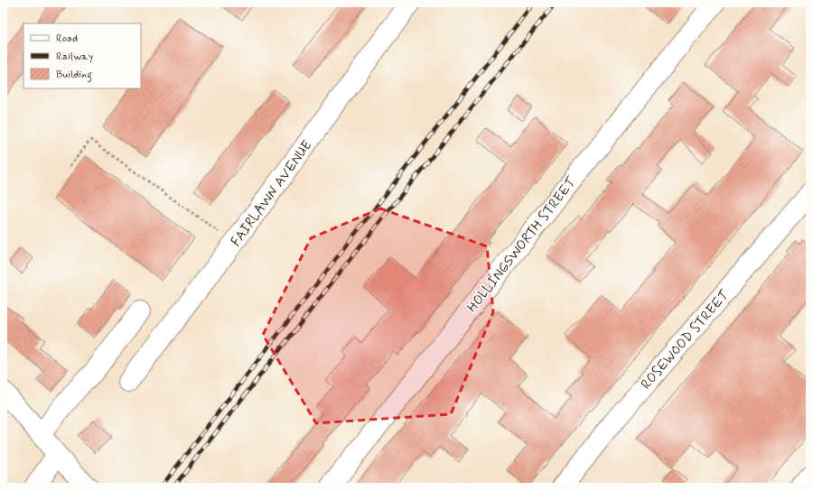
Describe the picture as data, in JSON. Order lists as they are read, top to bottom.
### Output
{
  "streets": {
    "street": ["FAIRLAWN AVENUE", "HOLLINGSWORTH STREET", "ROSEWOOD STREET"]
  },
  "legend": ["Road", "Railway", "Building"]
}
